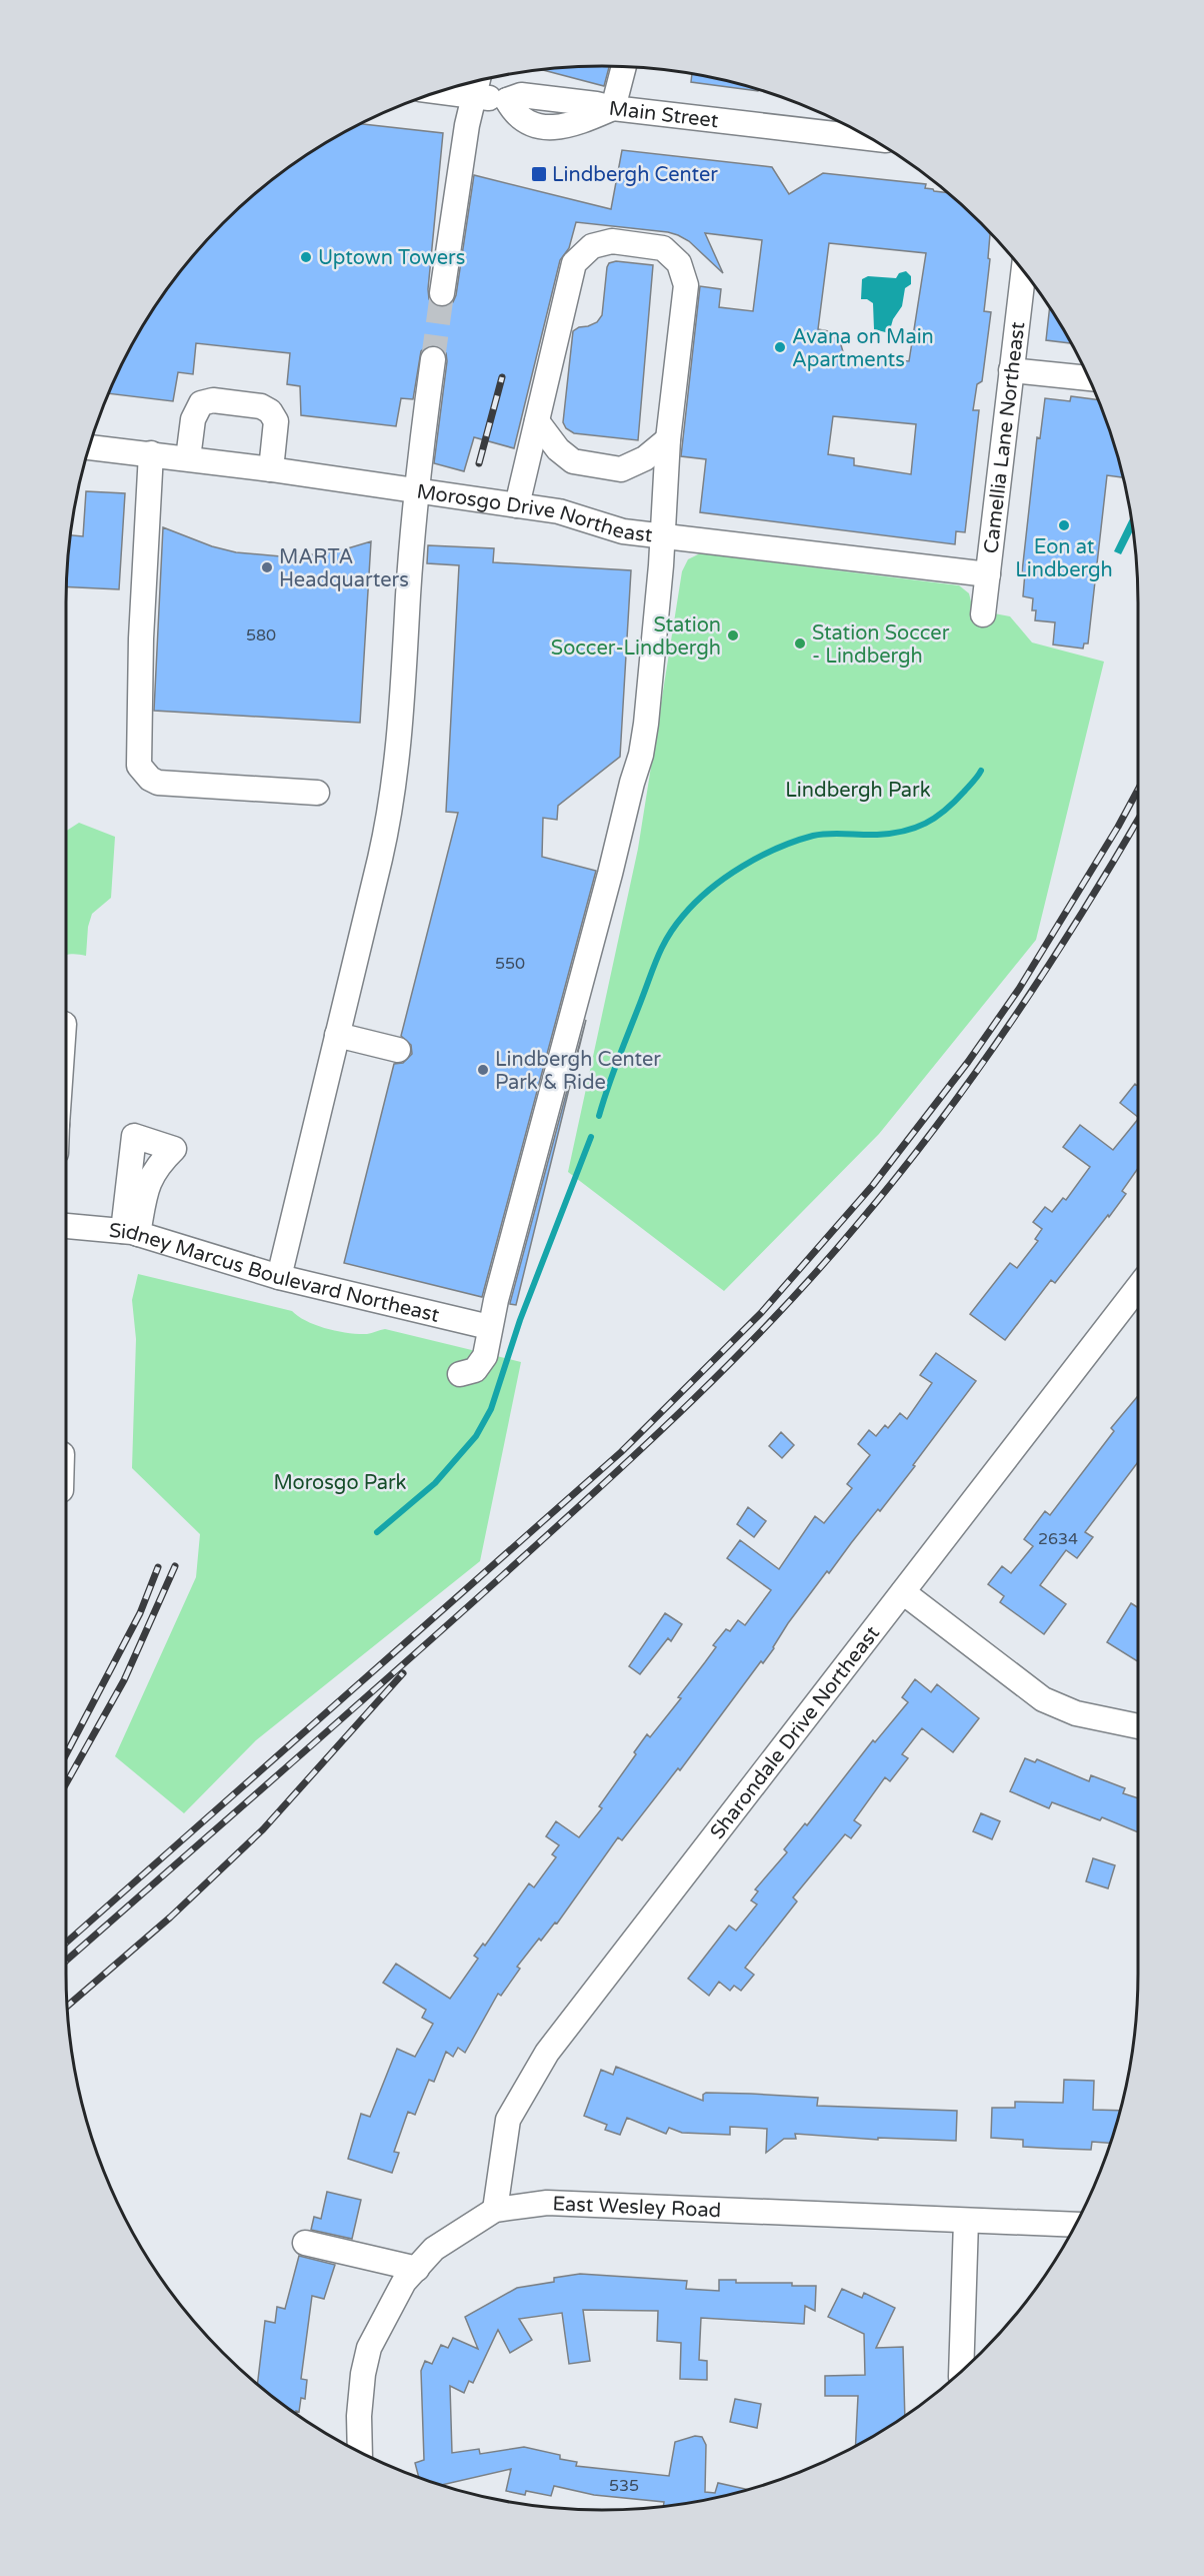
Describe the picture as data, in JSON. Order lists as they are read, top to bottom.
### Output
{
  "streets": {
    "street": [
      "Main Street",
      "Camellia Lane Northeast",
      "Morosgo Drive Northeast",
      "Sidney Marcus Boulevard Northeast",
      "Sharondale Drive Northeast",
      "East Wesley Road"
    ]
  },
  "crossings": [
    ["Camellia Lane Northeast", "Morosgo Drive Northeast"],
    ["Sharondale Drive Northeast", "East Wesley Road"]
  ],
  "parks": ["Lindbergh Park", "Morosgo Park"],
  "places": {
    "transit": ["Lindbergh Center"],
    "other": [
      "Uptown Towers",
      "Avana on Main Apartments",
      "Eon at Lindbergh",
      "MARTA Headquarters",
      "Station Soccer-Lindbergh",
      "Station Soccer - Lindbergh",
      "Lindbergh Center Park & Ride"
    ]
  },
  "house_numbers": [
    "580",
    "550",
    "2634",
    "535"
  ]
}
